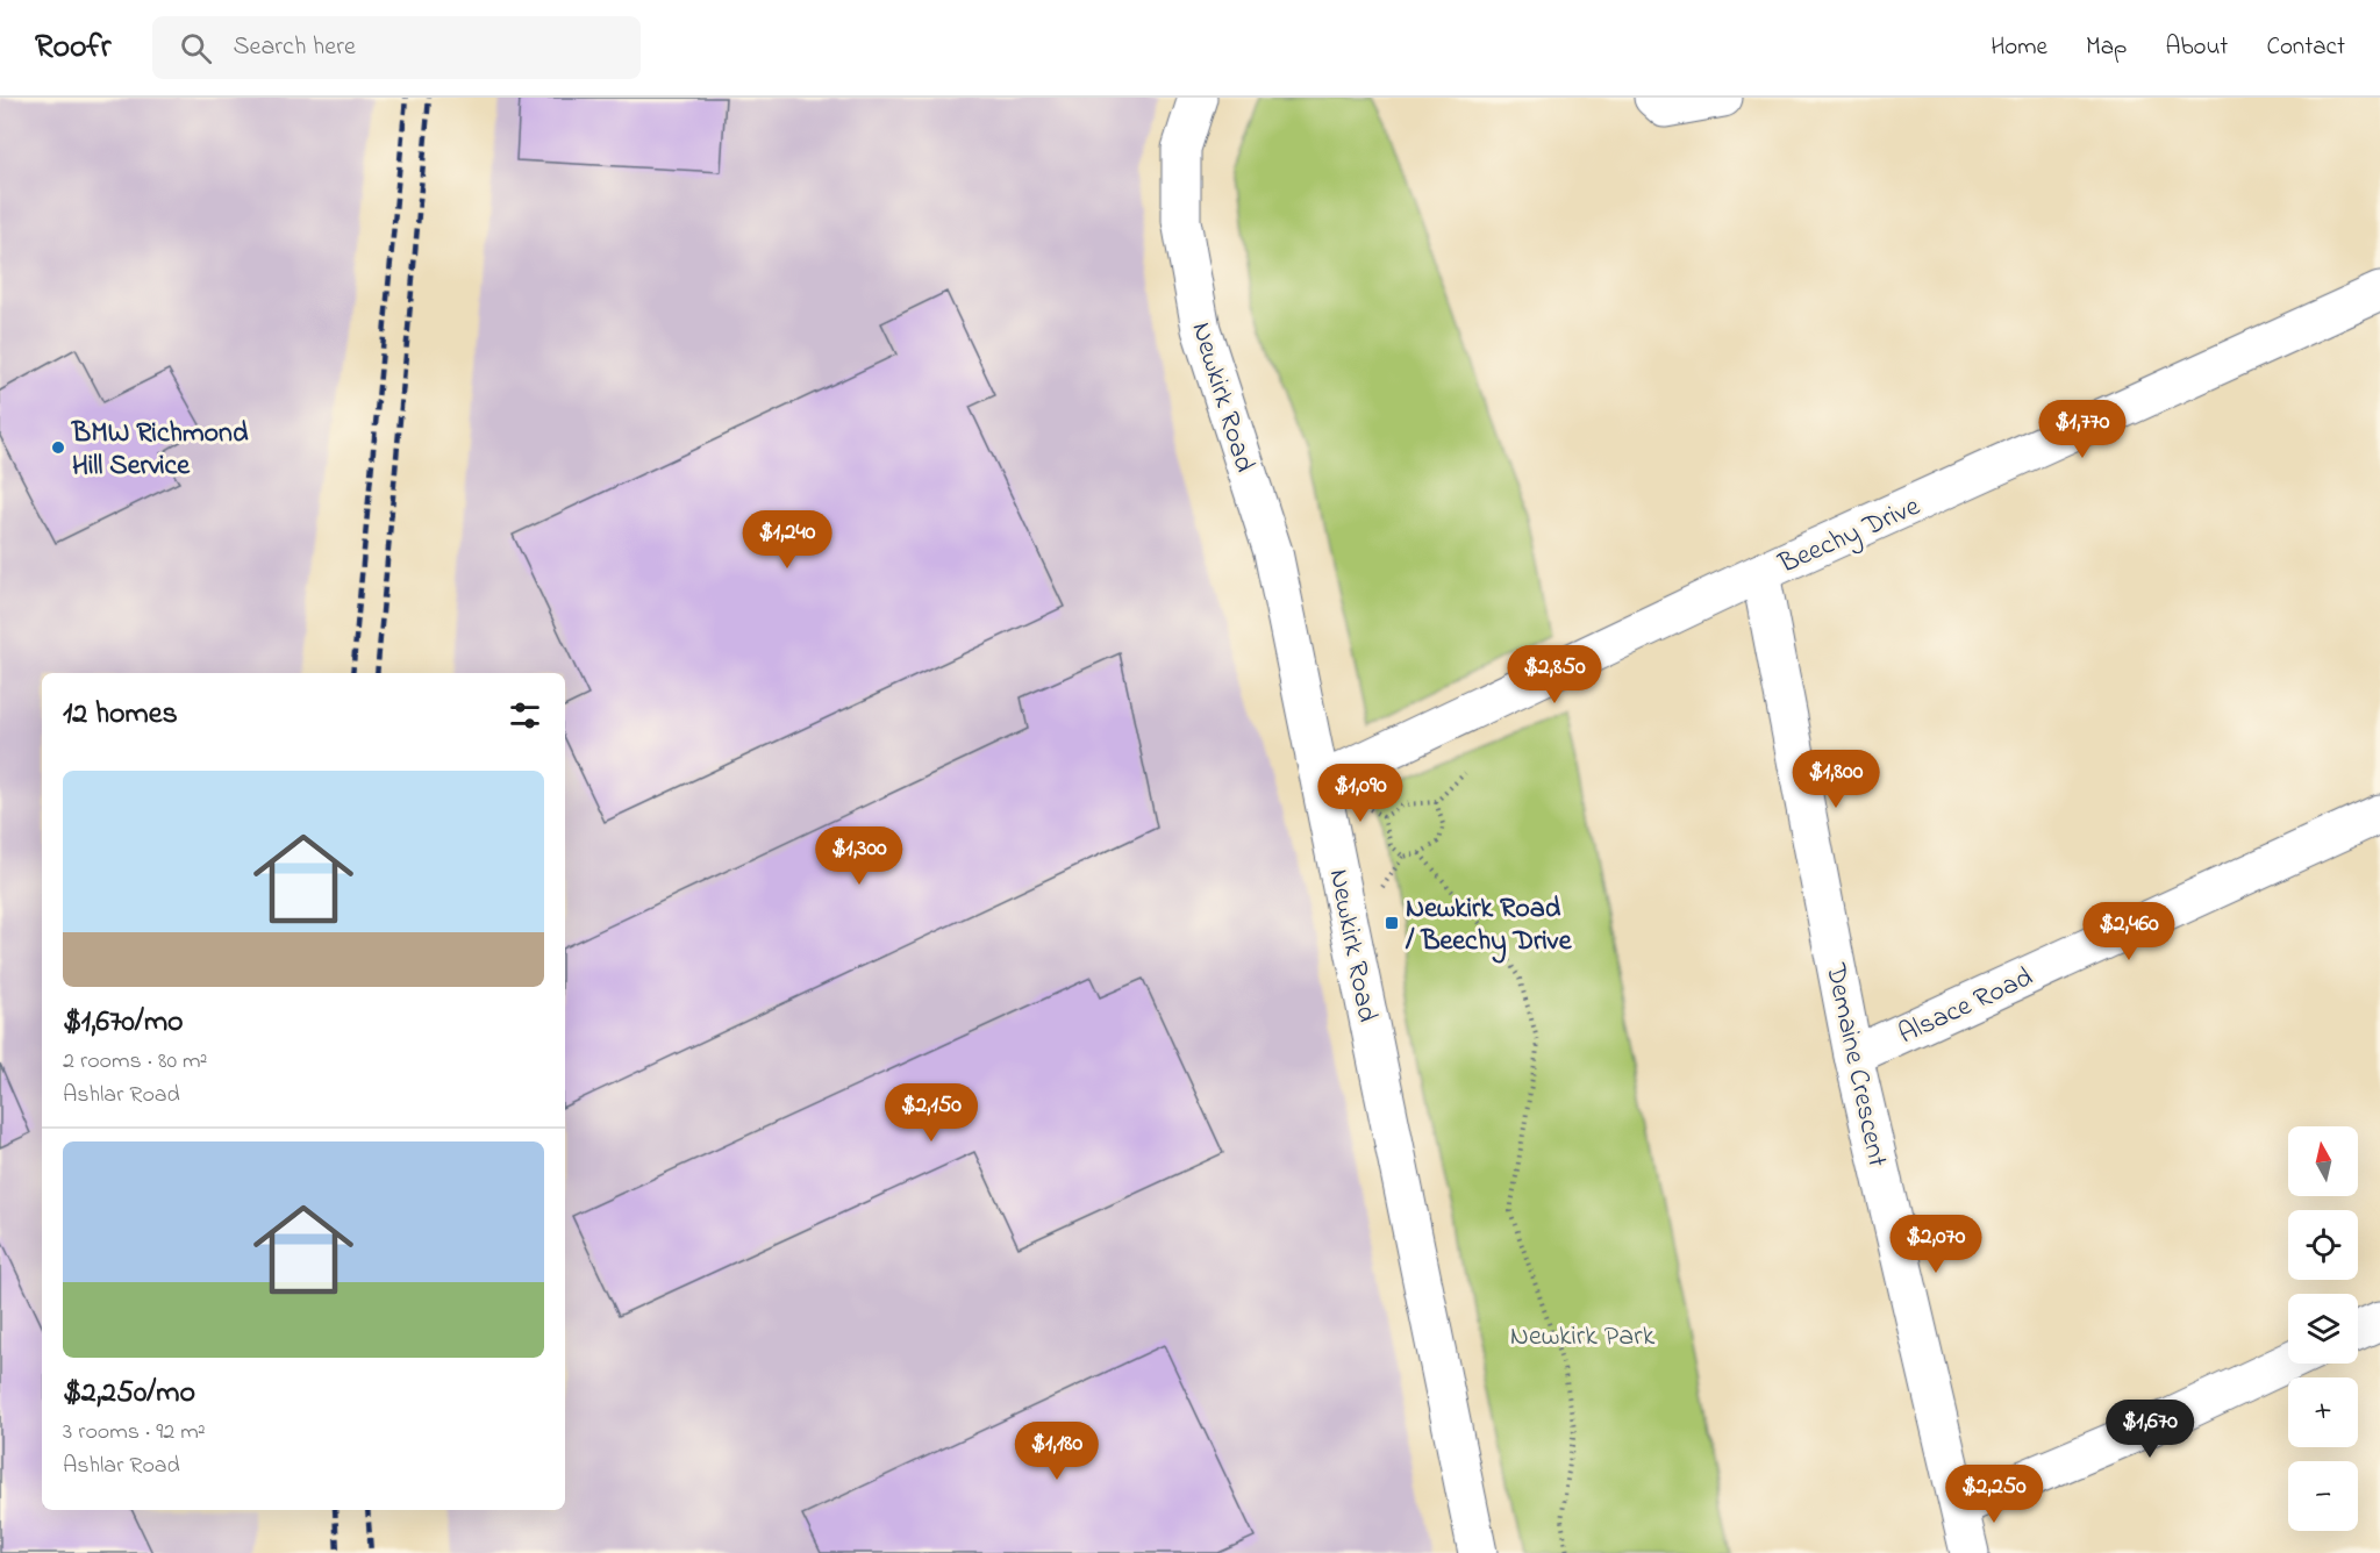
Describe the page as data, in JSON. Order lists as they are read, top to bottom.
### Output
{
  "streets": {
    "street": [
      "Newkirk Road",
      "Beechy Drive",
      "Alsace Road",
      "Demaine Crescent"
    ]
  },
  "crossings": [
    ["Newkirk Road", "Beechy Drive"],
    ["Beechy Drive", "Demaine Crescent"],
    ["Alsace Road", "Demaine Crescent"]
  ],
  "parks": ["Newkirk Park"],
  "places": {
    "other": ["BMW Richmond Hill Service"],
    "transit": ["Newkirk Road / Beechy Drive"]
  },
  "north": "top",
  "page": {
    "header": "Roofr",
    "search": "Search here",
    "nav": [
      "Home",
      "Map",
      "About",
      "Contact"
    ],
    "price": [
      "$1,770",
      "$1,240",
      "$2,850",
      "$1,800",
      "$1,090",
      "$1,300",
      "$2,460",
      "$2,150",
      "$2,070",
      "$1,670",
      "$1,180",
      "$2,250"
    ],
    "heading": "12 homes",
    "list": [
      {
        "name": "$1,670/mo",
        "note": "2 rooms · 80 m² · Ashlar Road"
      },
      {
        "name": "$2,250/mo",
        "note": "3 rooms · 92 m² · Ashlar Road"
      }
    ],
    "map_buttons": ["+", "−"]
  }
}
